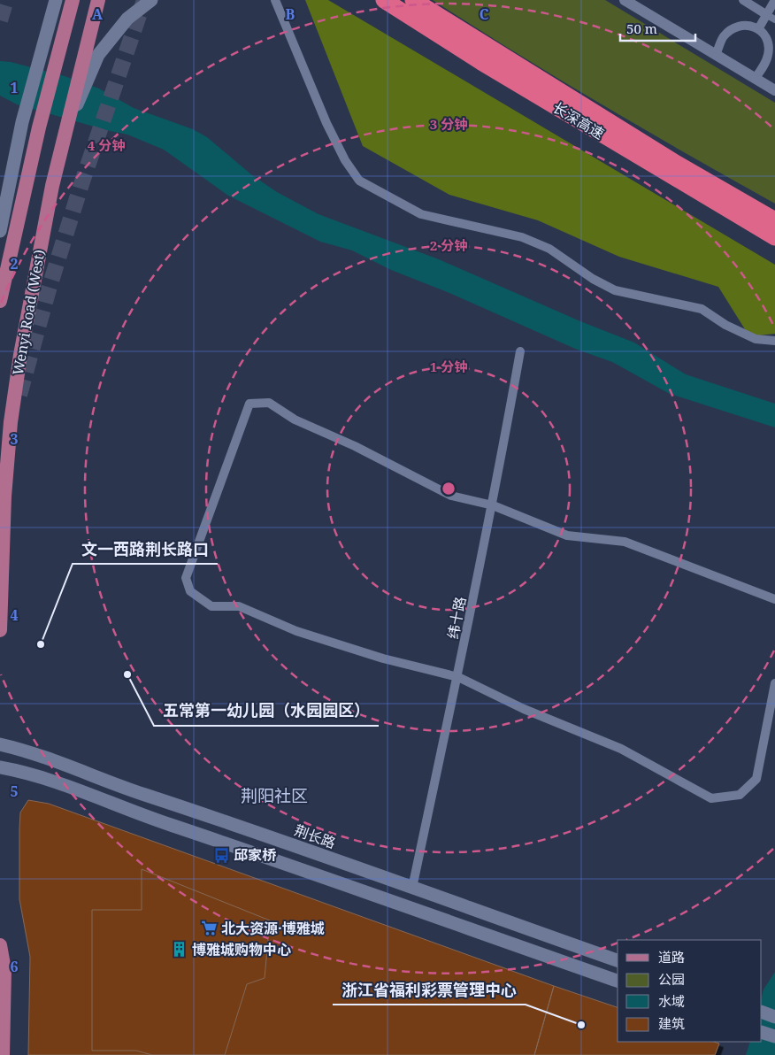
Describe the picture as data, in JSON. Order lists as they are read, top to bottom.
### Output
{
  "streets": {
    "highway": ["长深高速"],
    "main road": ["Wenyi Road (West)", "荆长路"],
    "street": ["纬十路"]
  },
  "crossings": [
    ["纬十路", "荆长路"]
  ],
  "districts": ["荆阳社区"],
  "places": {
    "other": ["文一西路荆长路口", "五常第一幼儿园（水园园区）", "浙江省福利彩票管理中心"],
    "bus stop": ["邱家桥"],
    "supermarket": ["北大资源·博雅城"],
    "building": ["博雅城购物中心"]
  },
  "legend": [
    "道路",
    "公园",
    "水域",
    "建筑"
  ],
  "scale_bar": "50 m",
  "grid": {
    "columns": ["A", "B", "C"],
    "rows": [
      "1",
      "2",
      "3",
      "4",
      "5",
      "6"
    ]
  },
  "rings": [
    "3 分钟",
    "4 分钟",
    "2 分钟",
    "1 分钟"
  ]
}
